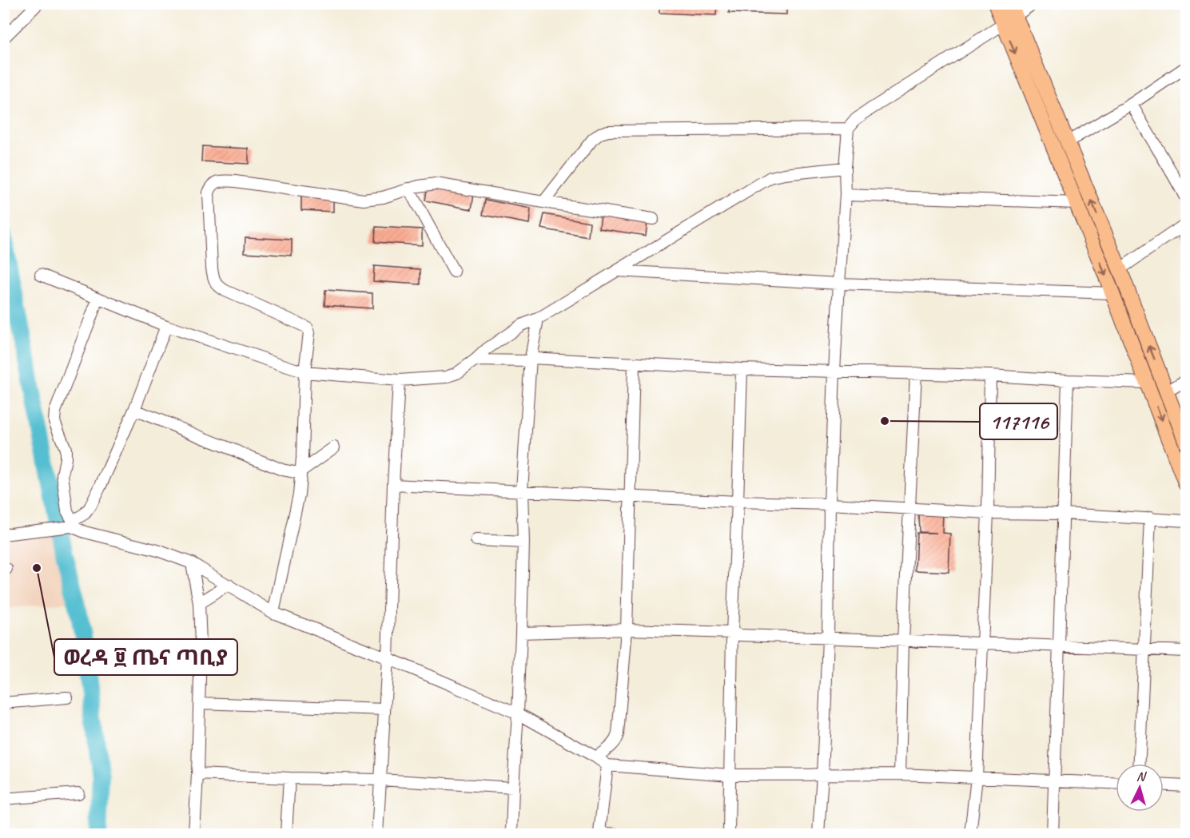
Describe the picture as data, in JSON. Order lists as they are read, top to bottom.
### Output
{
  "places": ["117116", "ወረዳ ፱ ጤና ጣቢያ"],
  "north": "top"
}
